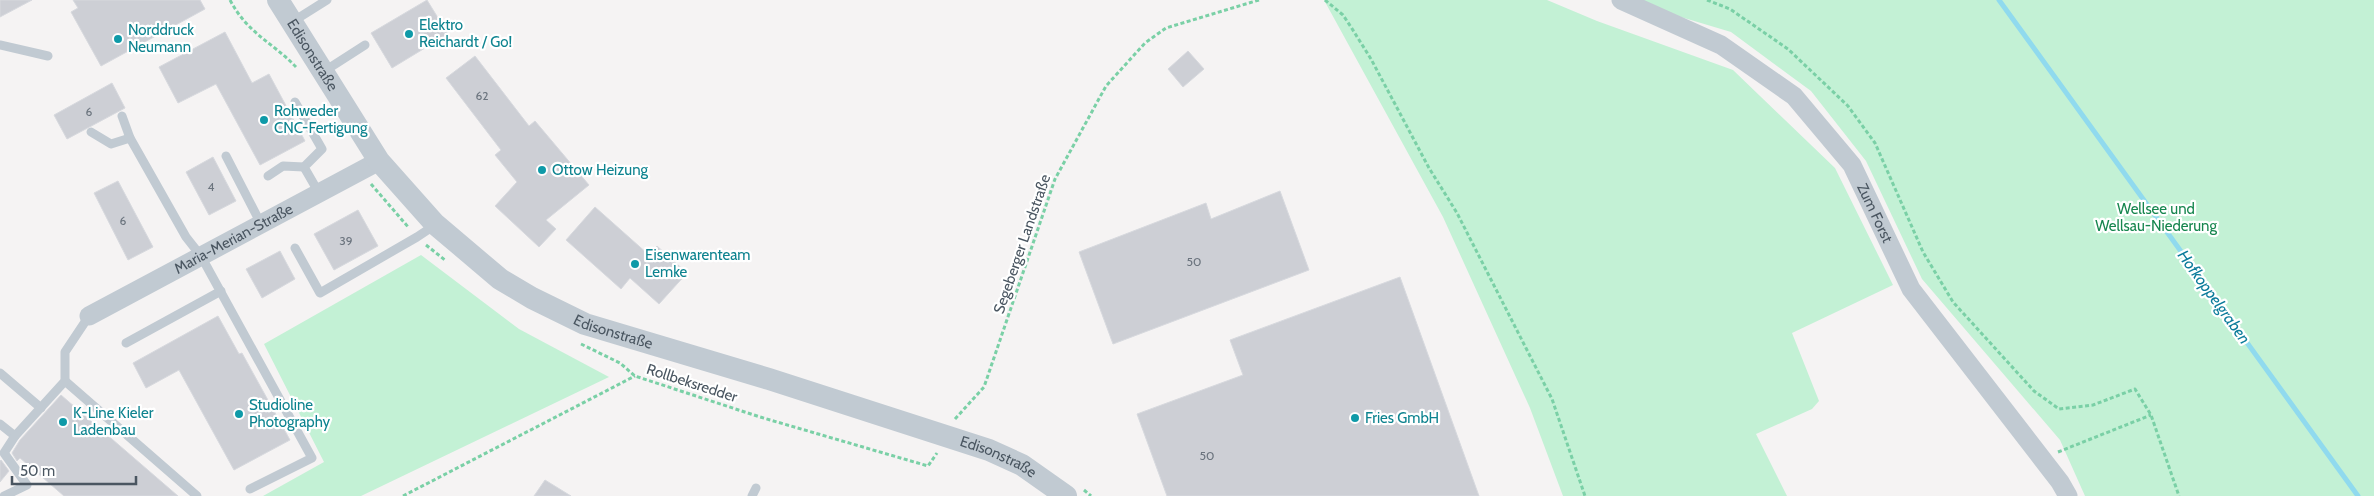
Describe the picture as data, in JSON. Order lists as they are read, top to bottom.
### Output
{
  "streets": {
    "street": ["Edisonstraße", "Zum Forst", "Maria-Merian-Straße"],
    "path": ["Segeberger Landstraße", "Rollbeksredder"]
  },
  "crossings": [
    ["Edisonstraße", "Maria-Merian-Straße"],
    ["Edisonstraße", "Segeberger Landstraße"],
    ["Edisonstraße", "Rollbeksredder"],
    ["Segeberger Landstraße", "Rollbeksredder"]
  ],
  "water": ["Hofkoppelgraben"],
  "parks": ["Wellsee und Wellsau-Niederung"],
  "places": [
    "Elektro Reichardt / Go!",
    "Norddruck Neumann",
    "Rohweder CNC-Fertigung",
    "Ottow Heizung",
    "Eisenwarenteam Lemke",
    "Studioline Photography",
    "Fries GmbH",
    "K-Line Kieler Ladenbau"
  ],
  "house_numbers": [
    "62",
    "6",
    "4",
    "6",
    "39",
    "50",
    "50"
  ],
  "scale_bar": "50 m"
}
